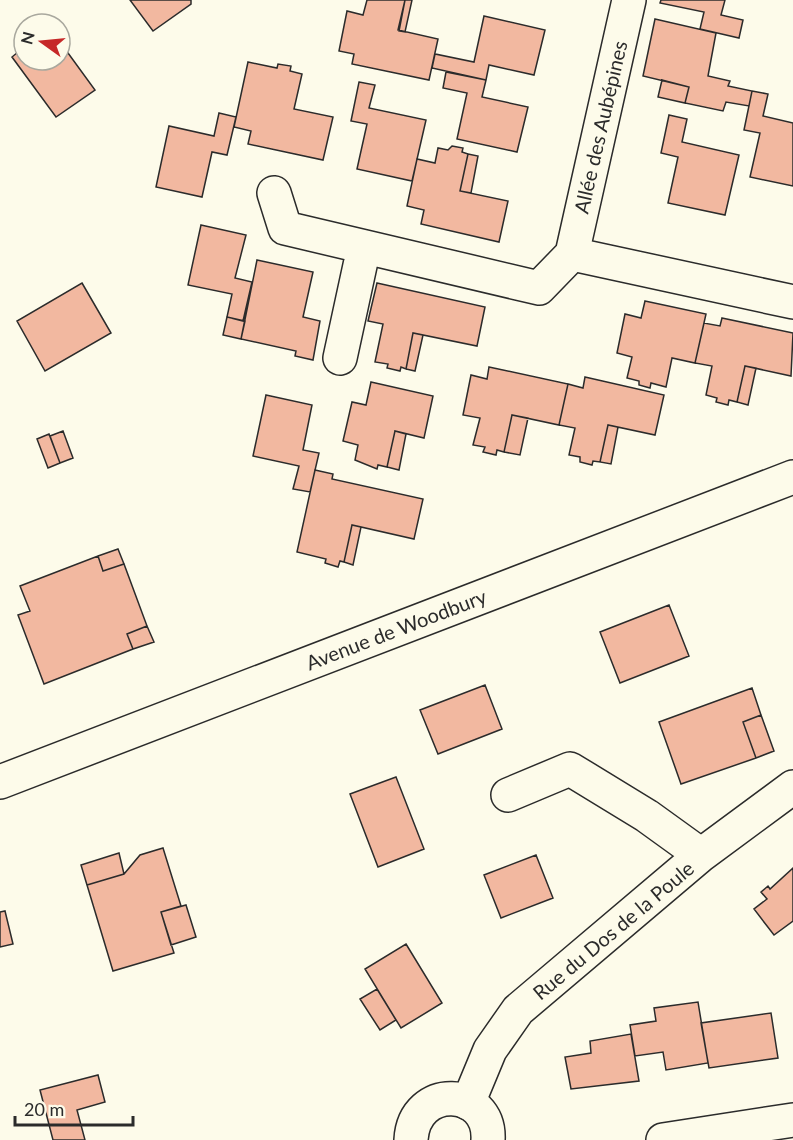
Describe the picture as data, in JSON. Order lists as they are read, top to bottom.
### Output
{
  "streets": {
    "street": ["Allée des Aubépines", "Avenue de Woodbury", "Rue du Dos de la Poule"]
  },
  "scale_bar": "20 m",
  "north": "left"
}
